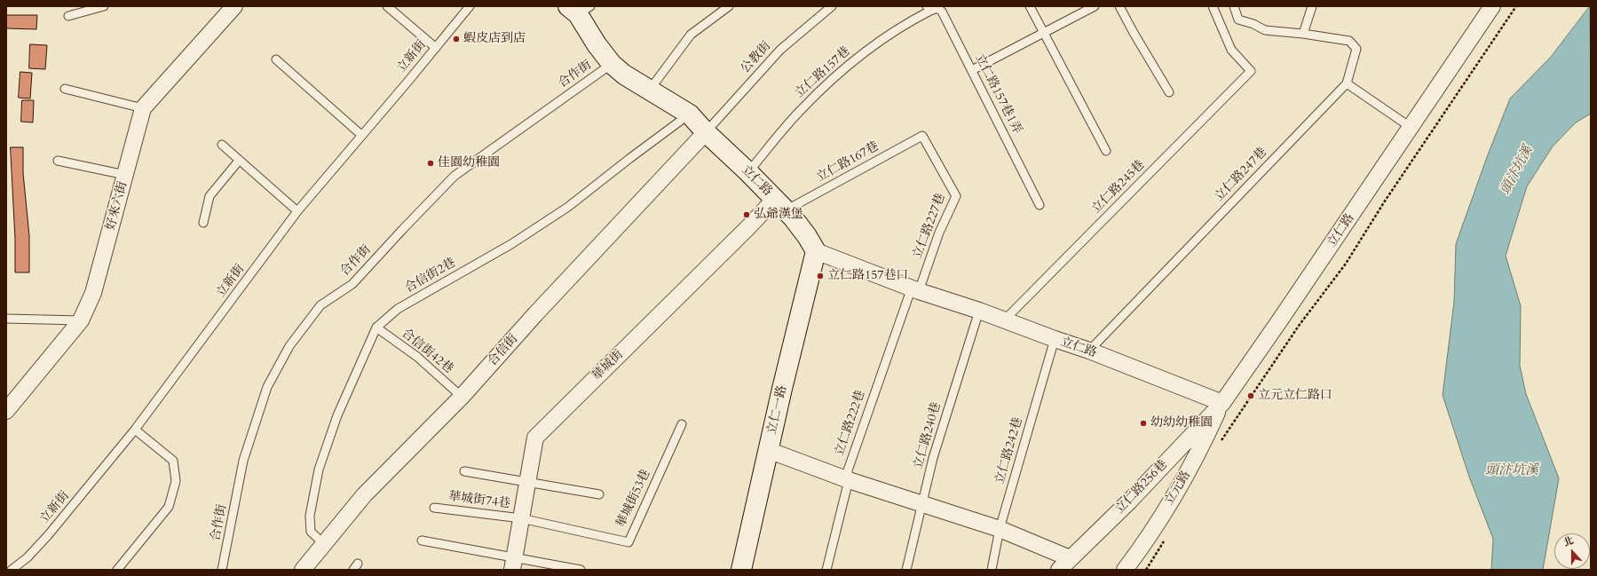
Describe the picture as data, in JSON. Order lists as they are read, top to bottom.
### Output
{
  "streets": {
    "street": [
      "立仁路",
      "好來六街",
      "合信街",
      "華城街",
      "立仁一路",
      "立仁路256巷",
      "立元路"
    ],
    "lane": [
      "立新街",
      "公教街",
      "立仁路157巷",
      "合作街",
      "立仁路157巷1弄",
      "立仁路167巷",
      "立仁路247巷",
      "立仁路245巷",
      "立仁路227巷",
      "合信街2巷",
      "合信街42巷",
      "立仁路222巷",
      "立仁路240巷",
      "立仁路242巷",
      "華城街53巷",
      "華城街74巷"
    ]
  },
  "crossings": [
    ["公教街", "立仁路"],
    ["公教街", "合信街"],
    ["立仁路157巷", "立仁路157巷1弄"],
    ["立仁路157巷", "立仁路"],
    ["合作街", "立仁路"],
    ["立仁路167巷", "立仁路"],
    ["立仁路167巷", "立仁路227巷"],
    ["立仁路167巷", "華城街"],
    ["立仁路247巷", "立仁路"],
    ["立仁路", "立仁路245巷"],
    ["立仁路", "立仁路227巷"],
    ["立仁路", "合信街2巷"],
    ["立仁路", "合信街"],
    ["立仁路", "華城街"],
    ["立仁路", "立仁一路"],
    ["立仁路", "立仁路222巷"],
    ["立仁路", "立仁路240巷"],
    ["立仁路", "立仁路242巷"],
    ["立仁路", "立仁路256巷"],
    ["立仁路", "立元路"],
    ["立仁路227巷", "立仁路222巷"],
    ["合信街2巷", "合信街"],
    ["合信街2巷", "合信街42巷"],
    ["合信街", "合信街42巷"],
    ["華城街", "華城街53巷"],
    ["華城街", "華城街74巷"],
    ["立仁路256巷", "立元路"],
    ["華城街53巷", "華城街74巷"]
  ],
  "water": ["頭汴坑溪"],
  "places": [
    "蝦皮店到店",
    "佳園幼稚園",
    "弘爺漢堡",
    "立仁路157巷口",
    "立元立仁路口",
    "幼幼幼稚園"
  ],
  "north": "top"
}
